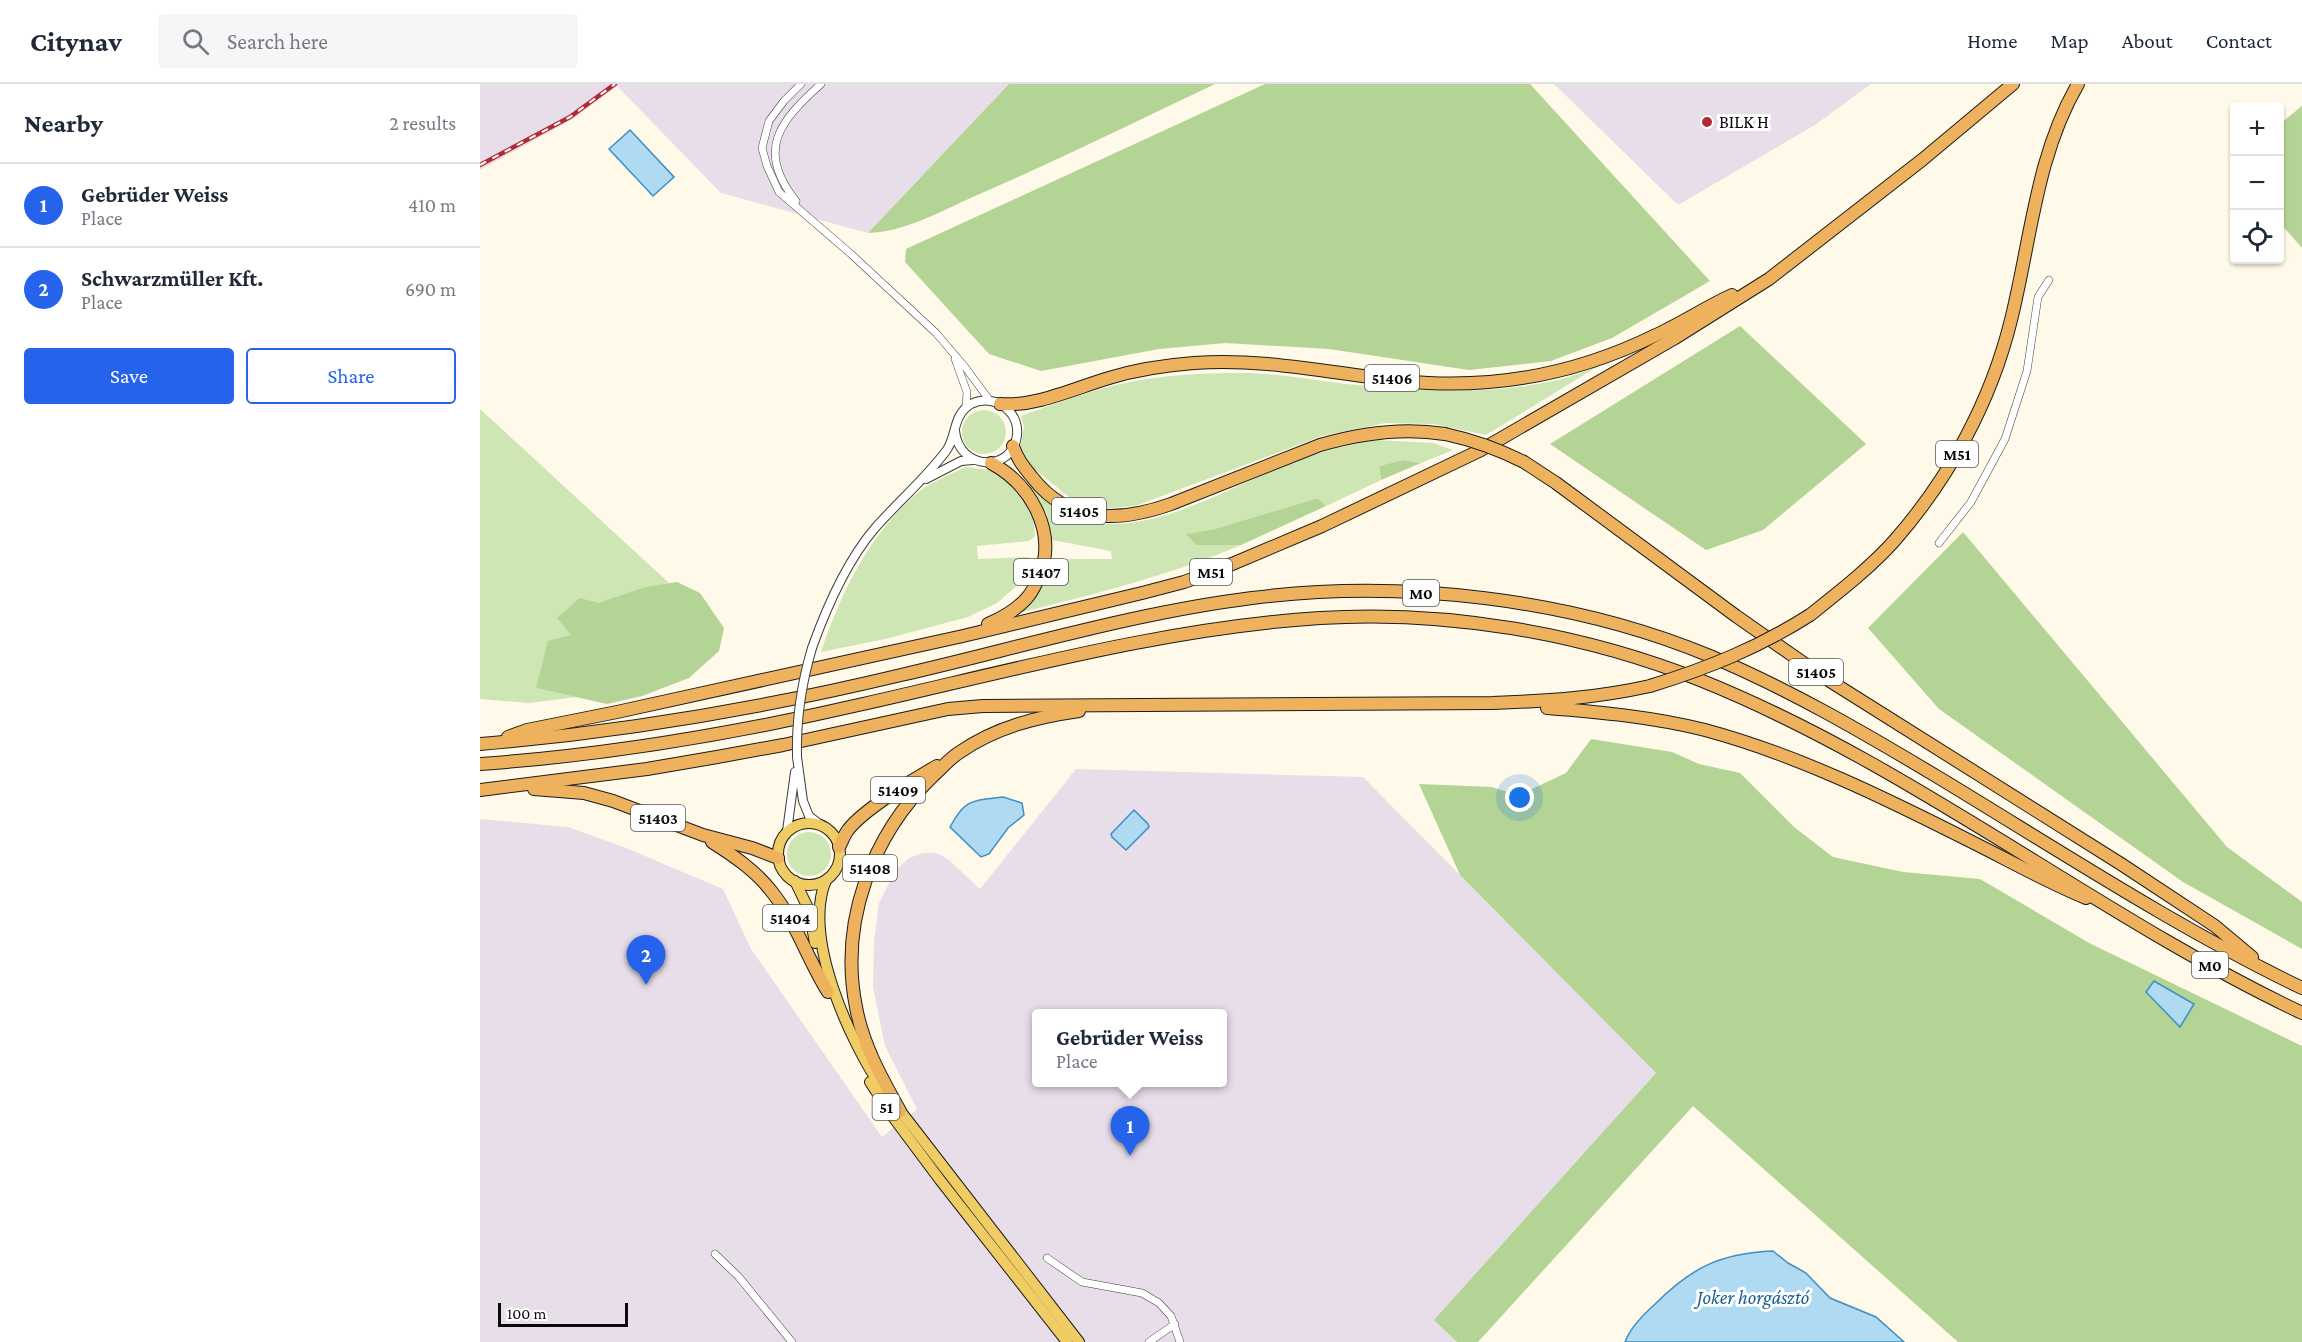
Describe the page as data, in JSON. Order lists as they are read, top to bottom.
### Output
{
  "streets": {
    "highway": [
      "51406",
      "M51",
      "51405",
      "51407",
      "M0",
      "51409",
      "51403",
      "51408",
      "51404"
    ],
    "main road": ["51"]
  },
  "crossings": [
    ["51406", "M51"],
    ["51406", "51405"],
    ["51406", "51407"],
    ["M51", "51407"],
    ["51405", "51407"],
    ["51405", "M0"],
    ["51409", "51403"],
    ["51409", "51408"],
    ["51409", "51"],
    ["51403", "51404"],
    ["51403", "51"],
    ["51408", "51"],
    ["51404", "51"]
  ],
  "water": ["Joker horgásztó"],
  "places": ["BILK H"],
  "scale_bar": "100 m",
  "page": {
    "header": "Citynav",
    "search": "Search here",
    "nav": [
      "Home",
      "Map",
      "About",
      "Contact"
    ],
    "heading": ["Nearby", "2 results"],
    "map_buttons": ["+", "−"],
    "list": [
      {
        "mark": "1",
        "name": "Gebrüder Weiss",
        "note": "Place",
        "value": "410 m"
      },
      {
        "mark": "2",
        "name": "Schwarzmüller Kft.",
        "note": "Place",
        "value": "690 m"
      }
    ],
    "buttons": ["Save", "Share"],
    "pins": ["2", "1"],
    "popup": ["Gebrüder Weiss", "Place"],
    "scale": "100 m"
  }
}
